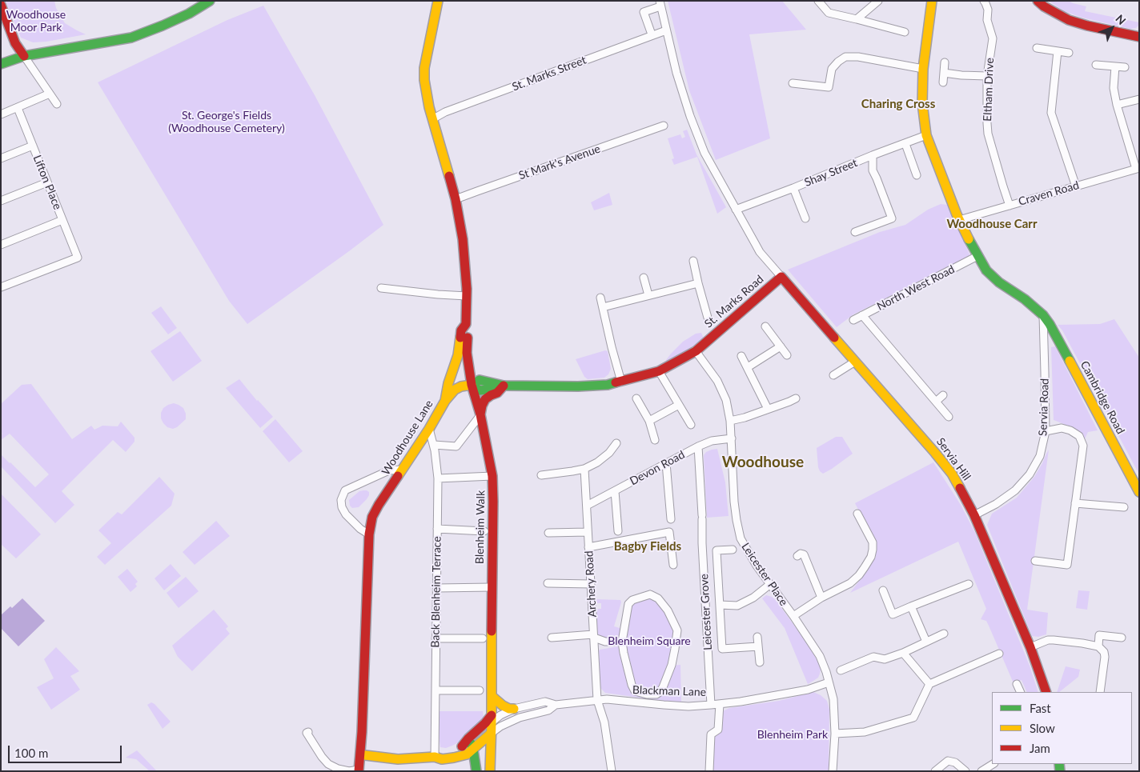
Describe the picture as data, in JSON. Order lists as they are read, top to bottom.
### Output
{
  "streets": {
    "main road": [
      "St. Marks Road",
      "Cambridge Road",
      "Woodhouse Lane",
      "Servia Hill",
      "Blenheim Walk",
      "Blackman Lane"
    ],
    "street": [
      "St. Marks Street",
      "Eltham Drive",
      "St Mark's Avenue",
      "Shay Street",
      "Lifton Place",
      "Craven Road",
      "North West Road",
      "Servia Road",
      "Devon Road",
      "Leicester Place",
      "Archery Road",
      "Back Blenheim Terrace",
      "Leicester Grove"
    ]
  },
  "crossings": [
    ["St. Marks Street", "St. Marks Road"],
    ["St. Marks Street", "Woodhouse Lane"],
    ["Eltham Drive", "Craven Road"],
    ["St Mark's Avenue", "Woodhouse Lane"],
    ["Shay Street", "St. Marks Road"],
    ["Shay Street", "Cambridge Road"],
    ["Craven Road", "Cambridge Road"],
    ["North West Road", "Cambridge Road"],
    ["St. Marks Road", "Woodhouse Lane"],
    ["St. Marks Road", "Servia Hill"],
    ["St. Marks Road", "Blenheim Walk"],
    ["St. Marks Road", "Leicester Place"],
    ["Cambridge Road", "Servia Road"],
    ["Servia Road", "Servia Hill"],
    ["Woodhouse Lane", "Blenheim Walk"],
    ["Woodhouse Lane", "Back Blenheim Terrace"],
    ["Woodhouse Lane", "Blackman Lane"],
    ["Devon Road", "Leicester Place"],
    ["Devon Road", "Archery Road"],
    ["Devon Road", "Leicester Grove"],
    ["Blenheim Walk", "Blackman Lane"],
    ["Leicester Place", "Blackman Lane"],
    ["Archery Road", "Blackman Lane"],
    ["Back Blenheim Terrace", "Blackman Lane"],
    ["Leicester Grove", "Blackman Lane"]
  ],
  "districts": [
    "Charing Cross",
    "Woodhouse Carr",
    "Woodhouse",
    "Bagby Fields"
  ],
  "parks": [
    "Woodhouse Moor Park",
    "St. George's Fields (Woodhouse Cemetery)",
    "Blenheim Square",
    "Blenheim Park"
  ],
  "legend": ["Fast", "Slow", "Jam"],
  "scale_bar": "100 m",
  "north": "top right"
}
